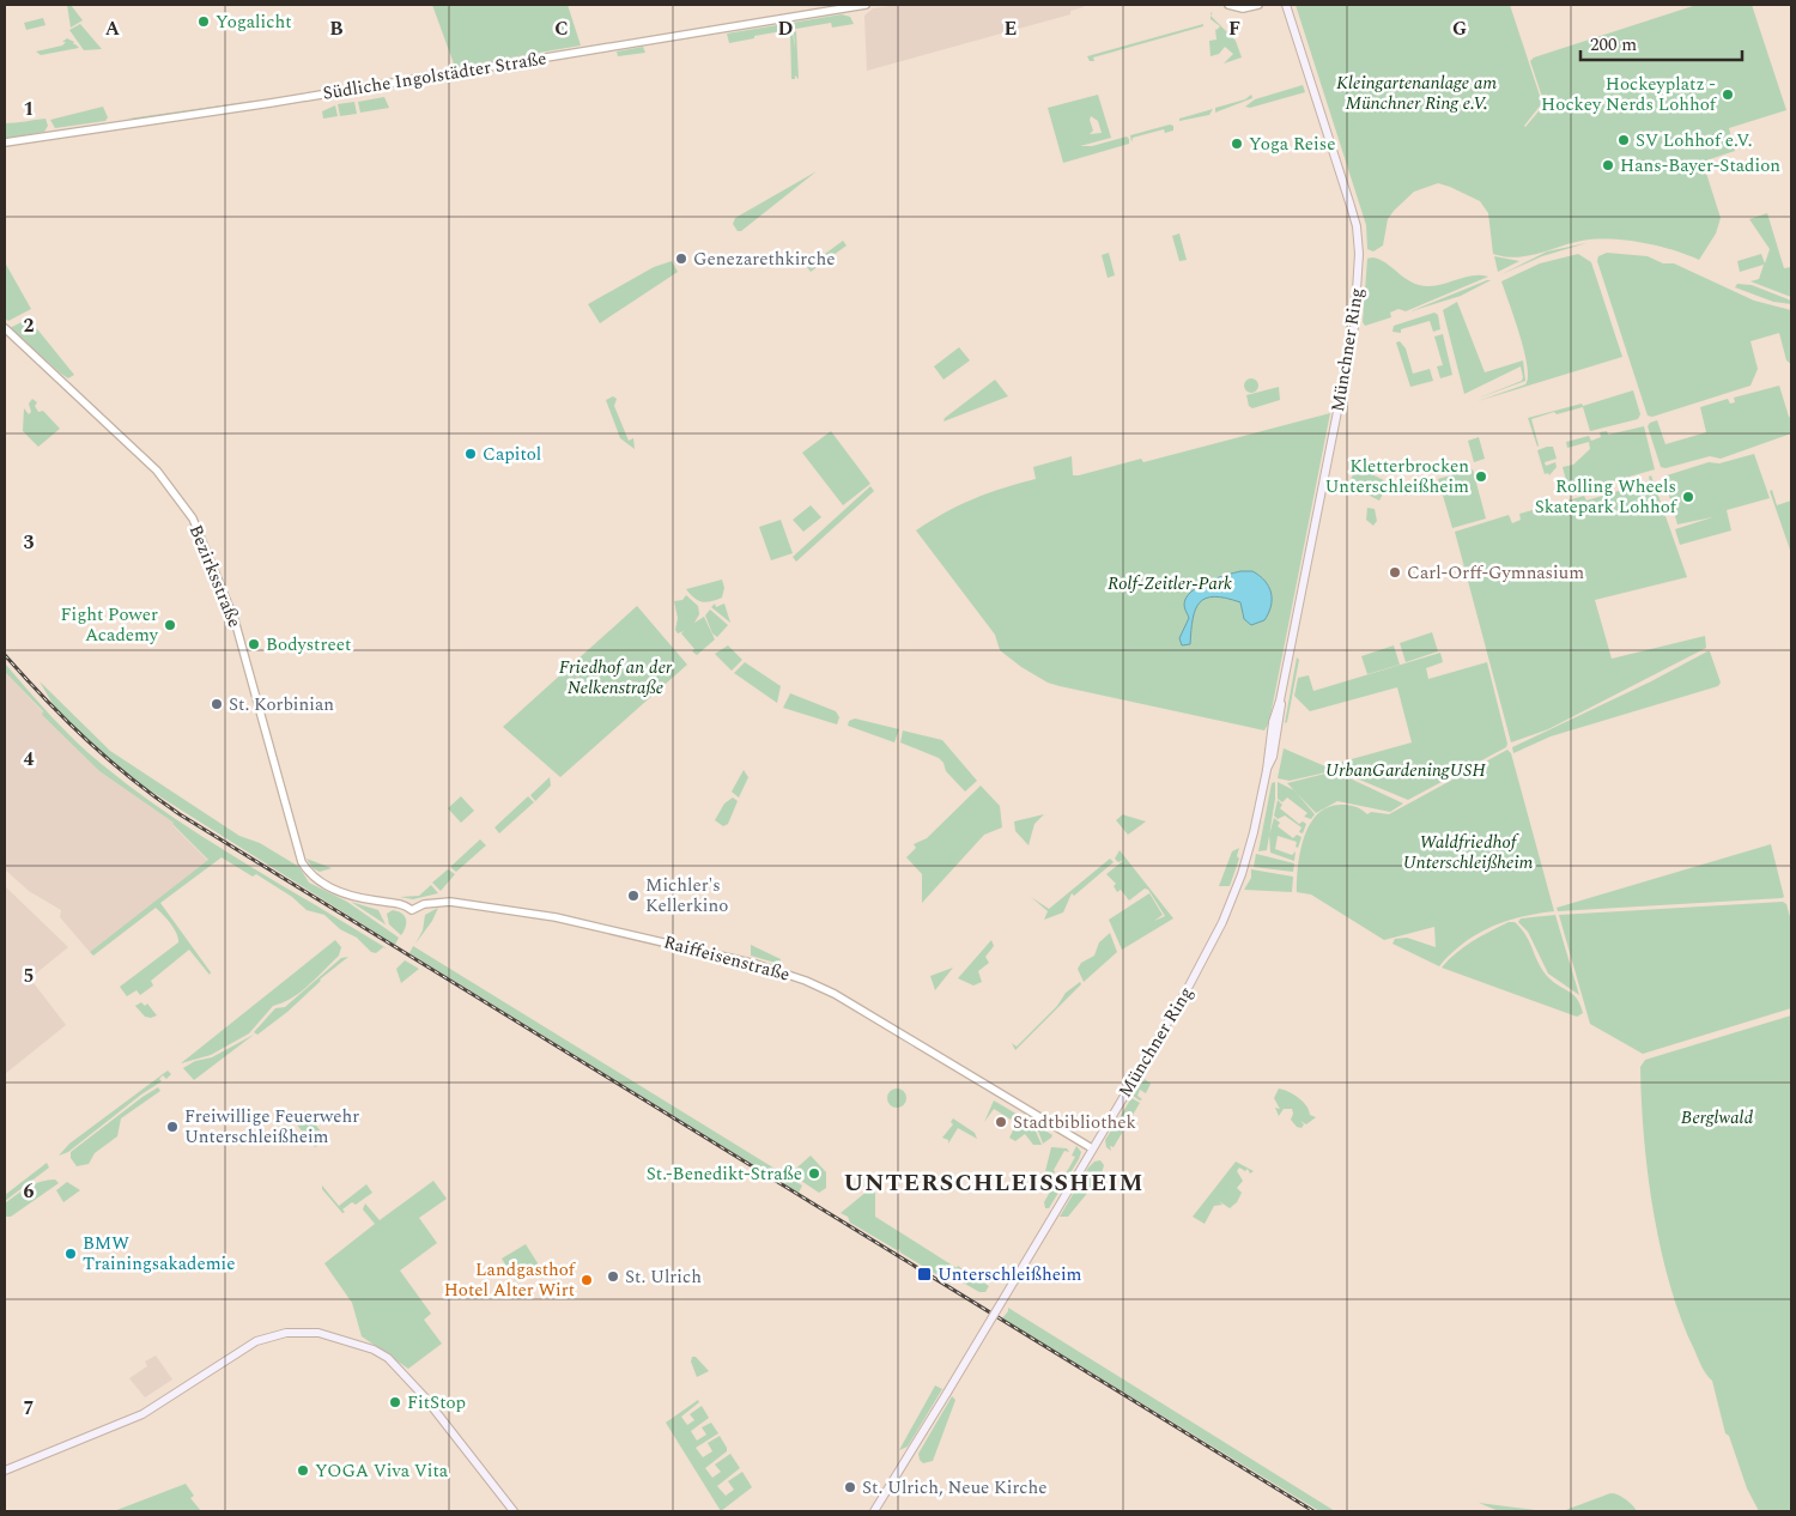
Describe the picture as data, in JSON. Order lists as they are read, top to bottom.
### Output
{
  "streets": {
    "main road": ["Münchner Ring"],
    "street": ["Südliche Ingolstädter Straße", "Bezirksstraße", "Raiffeisenstraße"]
  },
  "crossings": [
    ["Münchner Ring", "Raiffeisenstraße"],
    ["Bezirksstraße", "Raiffeisenstraße"]
  ],
  "districts": ["UNTERSCHLEISSHEIM"],
  "parks": [
    "Kleingartenanlage am Münchner Ring e.V.",
    "Rolf-Zeitler-Park",
    "Friedhof an der Nelkenstraße",
    "UrbanGardeningUSH",
    "Waldfriedhof Unterschleißheim",
    "Berglwald"
  ],
  "places": {
    "other": [
      "Yogalicht",
      "Hockeyplatz - Hockey Nerds Lohhof",
      "SV Lohhof e.V.",
      "Yoga Reise",
      "Hans-Bayer-Stadion",
      "Genezarethkirche",
      "Capitol",
      "Kletterbrocken Unterschleißheim",
      "Rolling Wheels Skatepark Lohhof",
      "Carl-Orff-Gymnasium",
      "Fight Power Academy",
      "Bodystreet",
      "St. Korbinian",
      "Michler's Kellerkino",
      "Stadtbibliothek",
      "Freiwillige Feuerwehr Unterschleißheim",
      "St.-Benedikt-Straße",
      "BMW Trainingsakademie",
      "St. Ulrich",
      "Landgasthof Hotel Alter Wirt",
      "FitStop",
      "YOGA Viva Vita",
      "St. Ulrich, Neue Kirche"
    ],
    "transit": ["Unterschleißheim"]
  },
  "scale_bar": "200 m",
  "grid": {
    "columns": [
      "A",
      "B",
      "C",
      "D",
      "E",
      "F",
      "G"
    ],
    "rows": [
      "1",
      "2",
      "3",
      "4",
      "5",
      "6",
      "7"
    ]
  }
}
